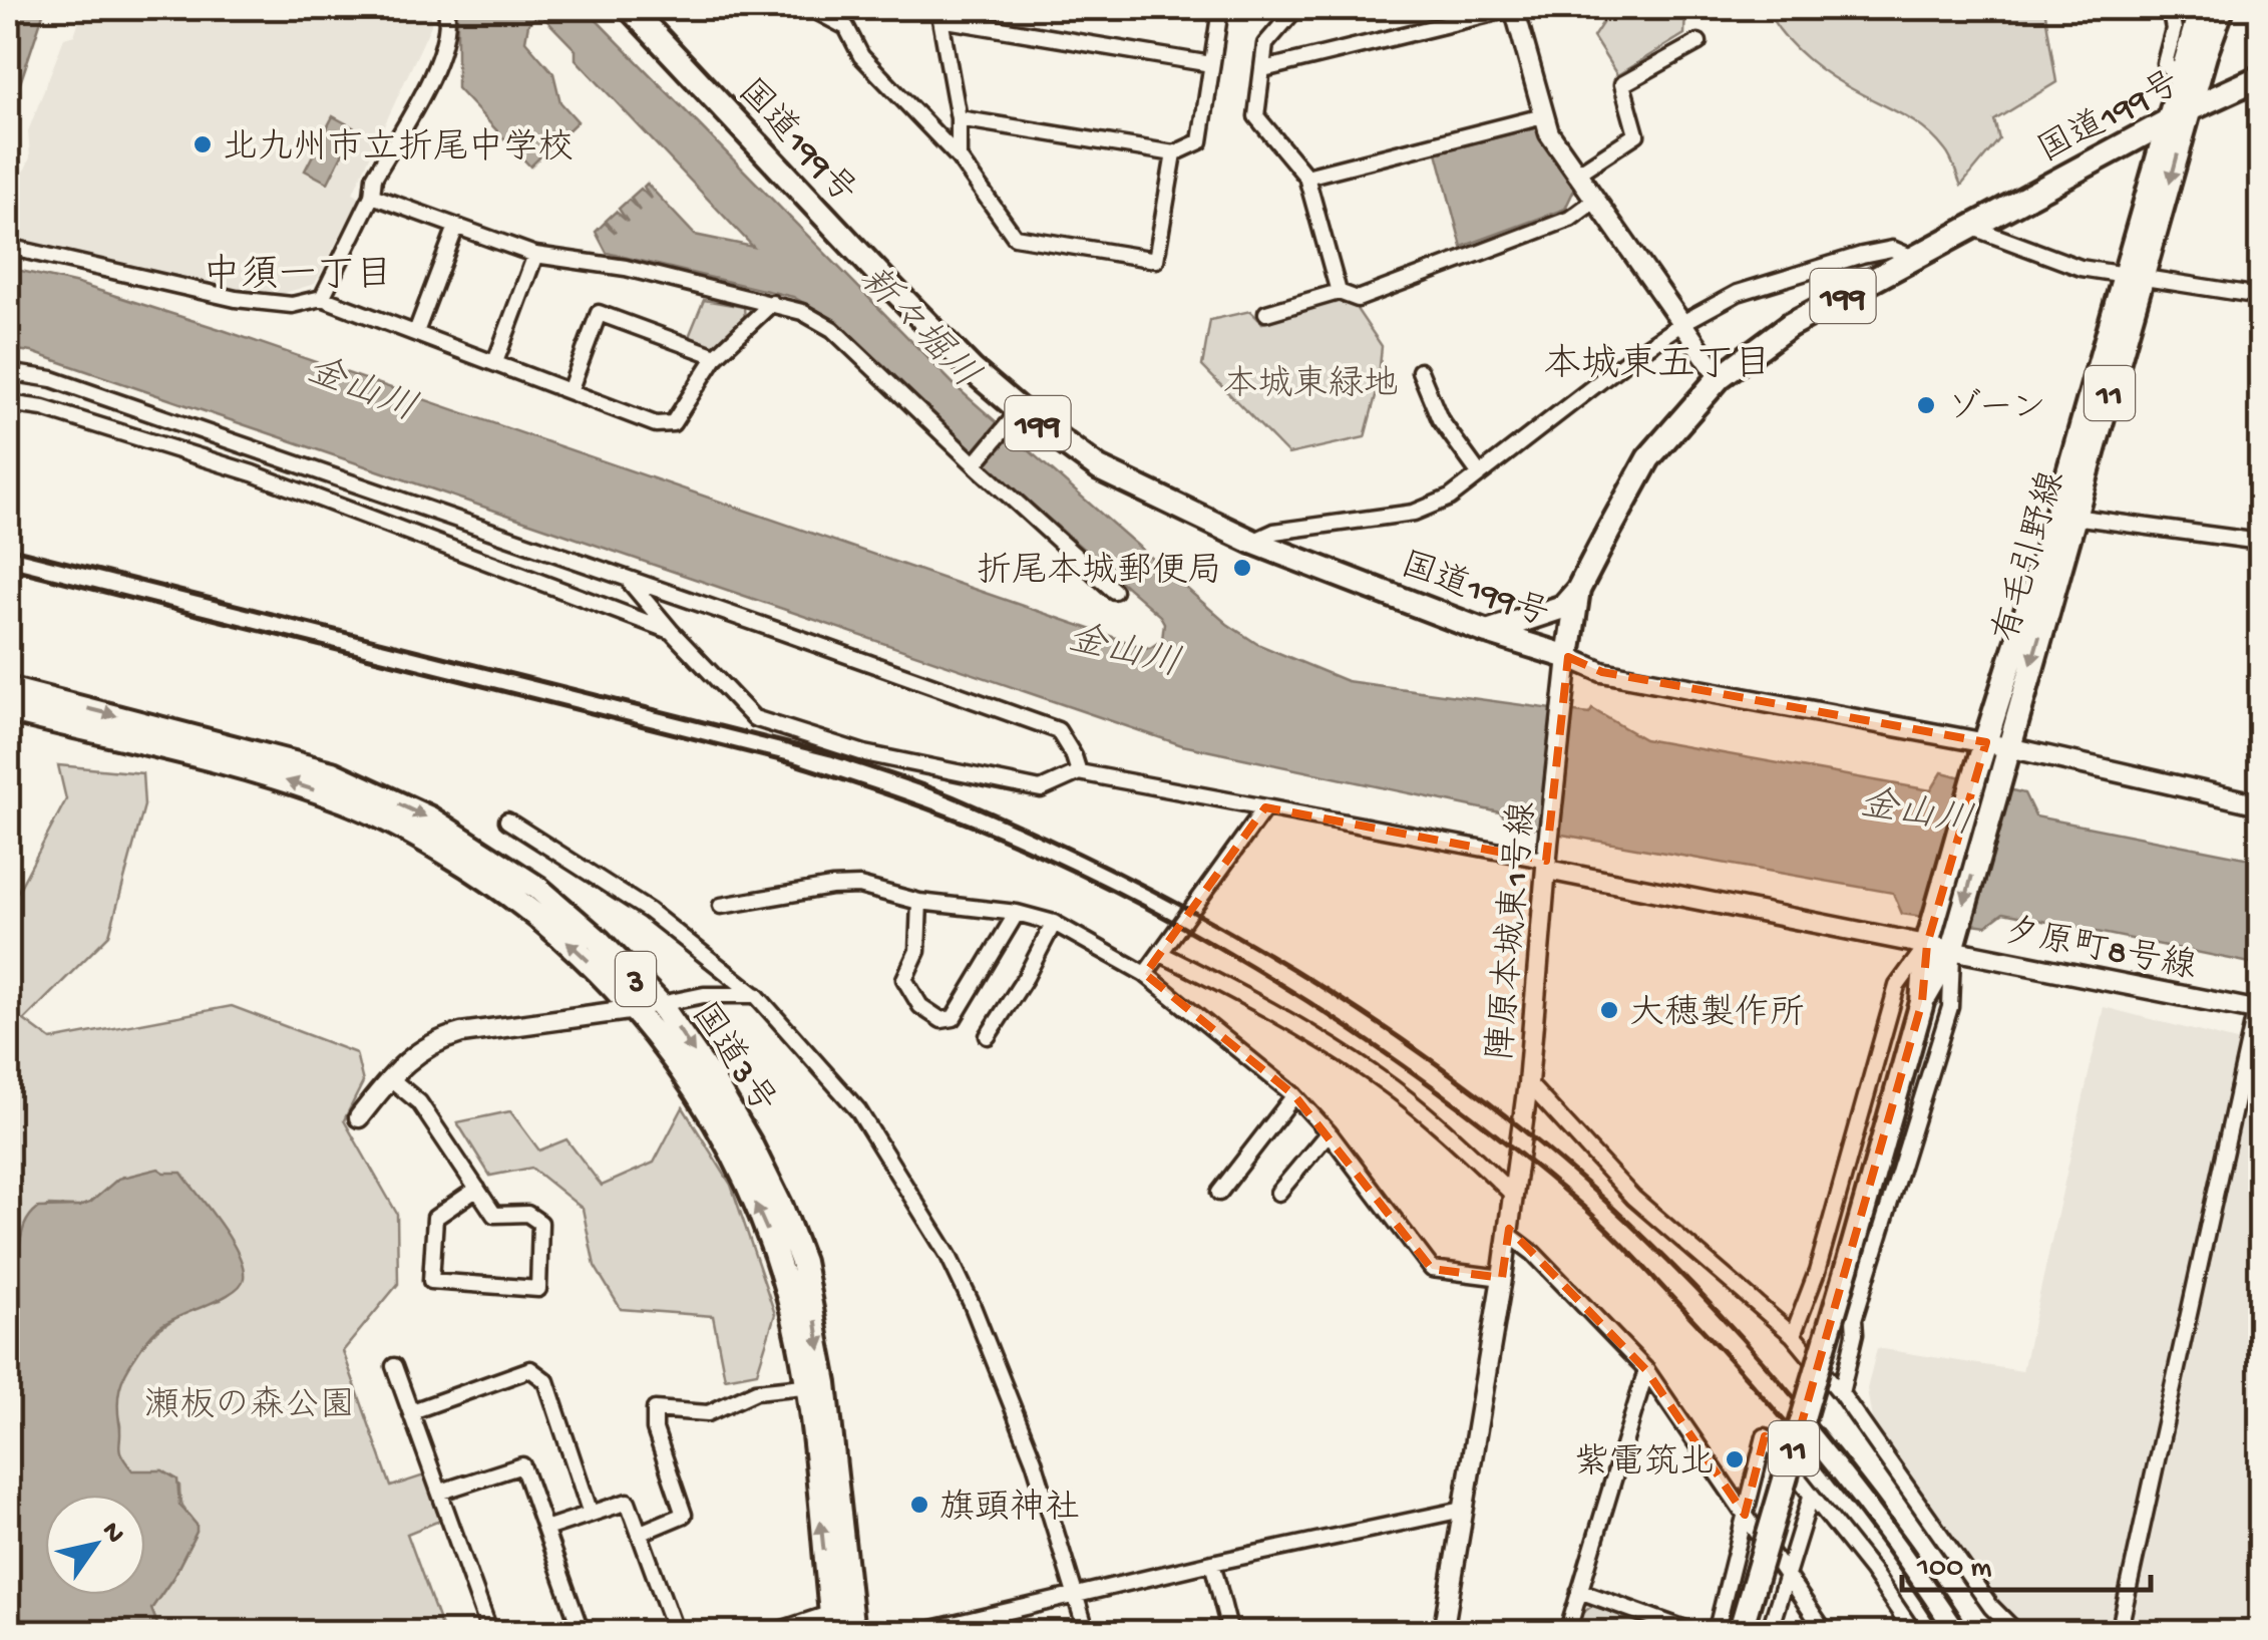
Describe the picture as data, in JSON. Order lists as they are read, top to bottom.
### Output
{
  "streets": {
    "main road": [
      "国道199号",
      "199",
      "11",
      "有毛引野線",
      "3",
      "国道3号"
    ],
    "street": ["陣原本城東1号線", "夕原町8号線"]
  },
  "crossings": [
    ["国道199号", "有毛引野線"],
    ["国道199号", "陣原本城東1号線"],
    ["有毛引野線", "夕原町8号線"],
    ["陣原本城東1号線", "夕原町8号線"]
  ],
  "districts": ["中須一丁目", "本城東五丁目"],
  "water": ["新々堀川", "金山川"],
  "parks": ["本城東緑地", "瀬板の森公園"],
  "places": [
    "北九州市立折尾中学校",
    "ゾーン",
    "折尾本城郵便局",
    "大穂製作所",
    "紫電筑北",
    "旗頭神社"
  ],
  "scale_bar": "100 m",
  "north": "top right"
}
